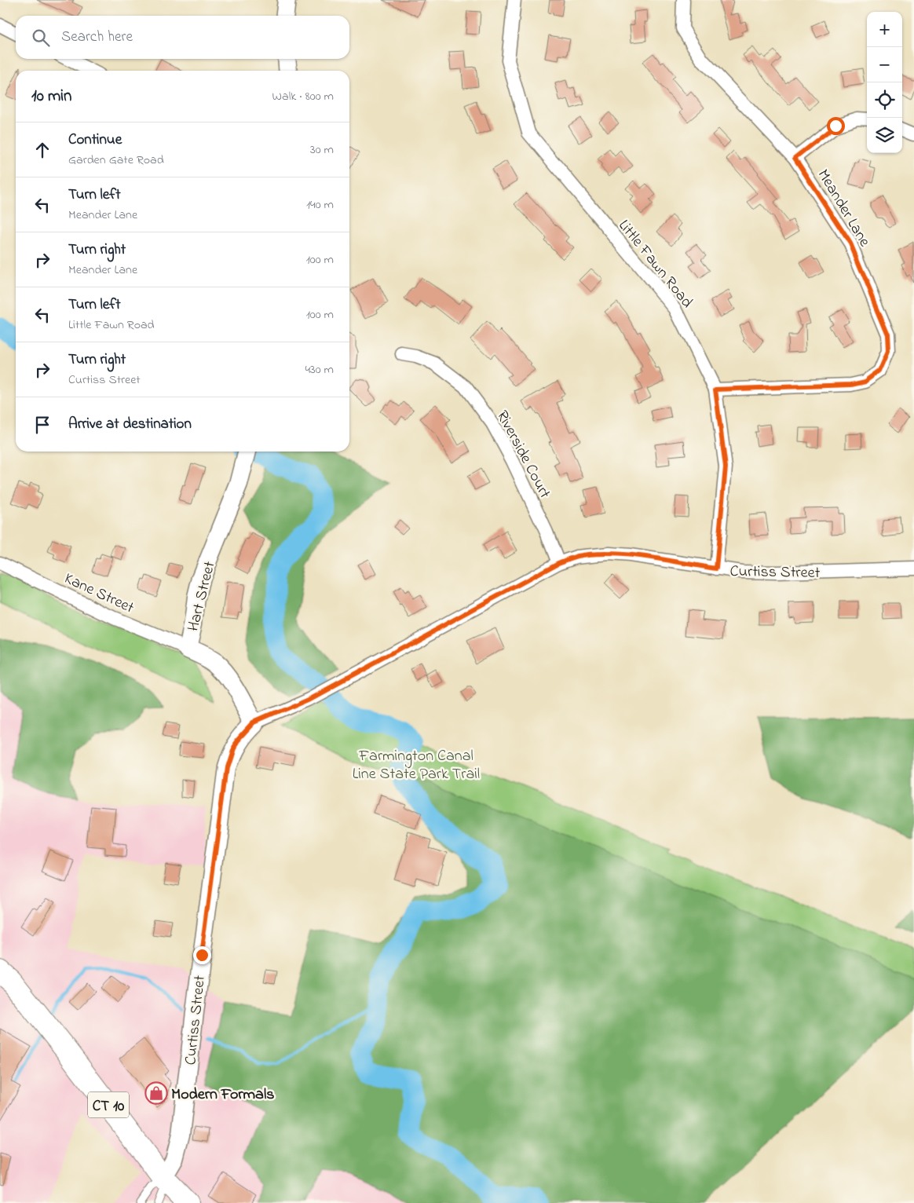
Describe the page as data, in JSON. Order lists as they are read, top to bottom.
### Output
{
  "streets": {
    "highway": ["CT 10"],
    "street": [
      "Meander Lane",
      "Little Fawn Road",
      "Riverside Court",
      "Curtiss Street",
      "Kane Street",
      "Hart Street"
    ]
  },
  "crossings": [
    ["Meander Lane", "Little Fawn Road"],
    ["Little Fawn Road", "Curtiss Street"],
    ["Riverside Court", "Curtiss Street"],
    ["Curtiss Street", "Hart Street"],
    ["Curtiss Street", "CT 10"],
    ["Kane Street", "Hart Street"]
  ],
  "parks": ["Farmington Canal Line State Park Trail"],
  "places": {
    "shop": ["Modern Formals"]
  },
  "page": {
    "map_buttons": ["+", "−"],
    "search": "Search here",
    "heading": ["10 min", "Walk · 800 m"],
    "list": [
      ["Continue", "Garden Gate Road", "30 m"],
      ["Turn left", "Meander Lane", "140 m"],
      ["Turn right", "Meander Lane", "100 m"],
      ["Turn left", "Little Fawn Road", "100 m"],
      ["Turn right", "Curtiss Street", "430 m"],
      "Arrive at destination"
    ]
  }
}
